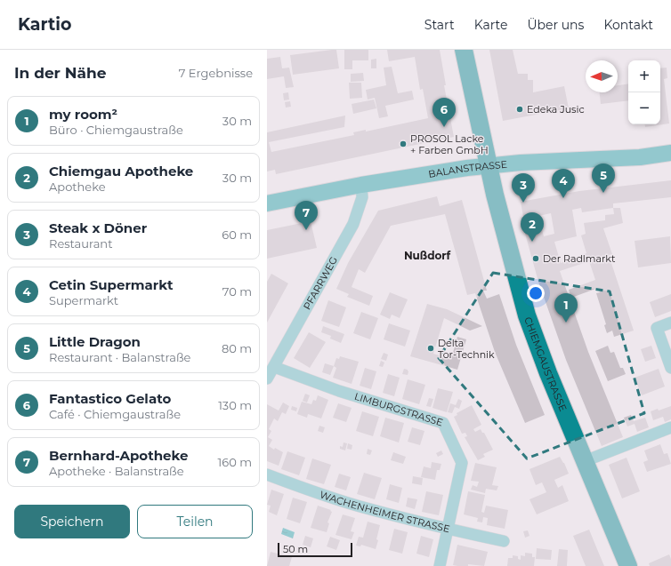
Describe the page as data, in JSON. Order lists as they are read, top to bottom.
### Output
{
  "streets": {
    "main road": ["CHIEMGAUSTRASSE"],
    "street": [
      "BALANSTRASSE",
      "PFARRWEG",
      "LIMBURGSTRASSE",
      "WACHENHEIMER STRASSE"
    ]
  },
  "crossings": [
    ["BALANSTRASSE", "PFARRWEG"],
    ["BALANSTRASSE", "CHIEMGAUSTRASSE"],
    ["PFARRWEG", "LIMBURGSTRASSE"],
    ["LIMBURGSTRASSE", "WACHENHEIMER STRASSE"]
  ],
  "districts": ["Nußdorf"],
  "places": [
    "Edeka Jusic",
    "PROSOL Lacke + Farben GmbH",
    "Der Radlmarkt",
    "Delta Tor-Technik"
  ],
  "scale_bar": "50 m",
  "north": "left",
  "page": {
    "header": "Kartio",
    "nav": [
      "Start",
      "Karte",
      "Über uns",
      "Kontakt"
    ],
    "heading": ["In der Nähe", "7 Ergebnisse"],
    "map_buttons": ["+", "−"],
    "list": [
      {
        "mark": "1",
        "name": "my room²",
        "note": "Büro · Chiemgaustraße",
        "value": "30 m"
      },
      {
        "mark": "2",
        "name": "Chiemgau Apotheke",
        "note": "Apotheke",
        "value": "30 m"
      },
      {
        "mark": "3",
        "name": "Steak x Döner",
        "note": "Restaurant",
        "value": "60 m"
      },
      {
        "mark": "4",
        "name": "Cetin Supermarkt",
        "note": "Supermarkt",
        "value": "70 m"
      },
      {
        "mark": "5",
        "name": "Little Dragon",
        "note": "Restaurant · Balanstraße",
        "value": "80 m"
      },
      {
        "mark": "6",
        "name": "Fantastico Gelato",
        "note": "Café · Chiemgaustraße",
        "value": "130 m"
      },
      {
        "mark": "7",
        "name": "Bernhard-Apotheke",
        "note": "Apotheke · Balanstraße",
        "value": "160 m"
      }
    ],
    "pins": [
      "6",
      "5",
      "4",
      "3",
      "7",
      "2",
      "1"
    ],
    "buttons": ["Speichern", "Teilen"],
    "scale": "50 m"
  }
}
